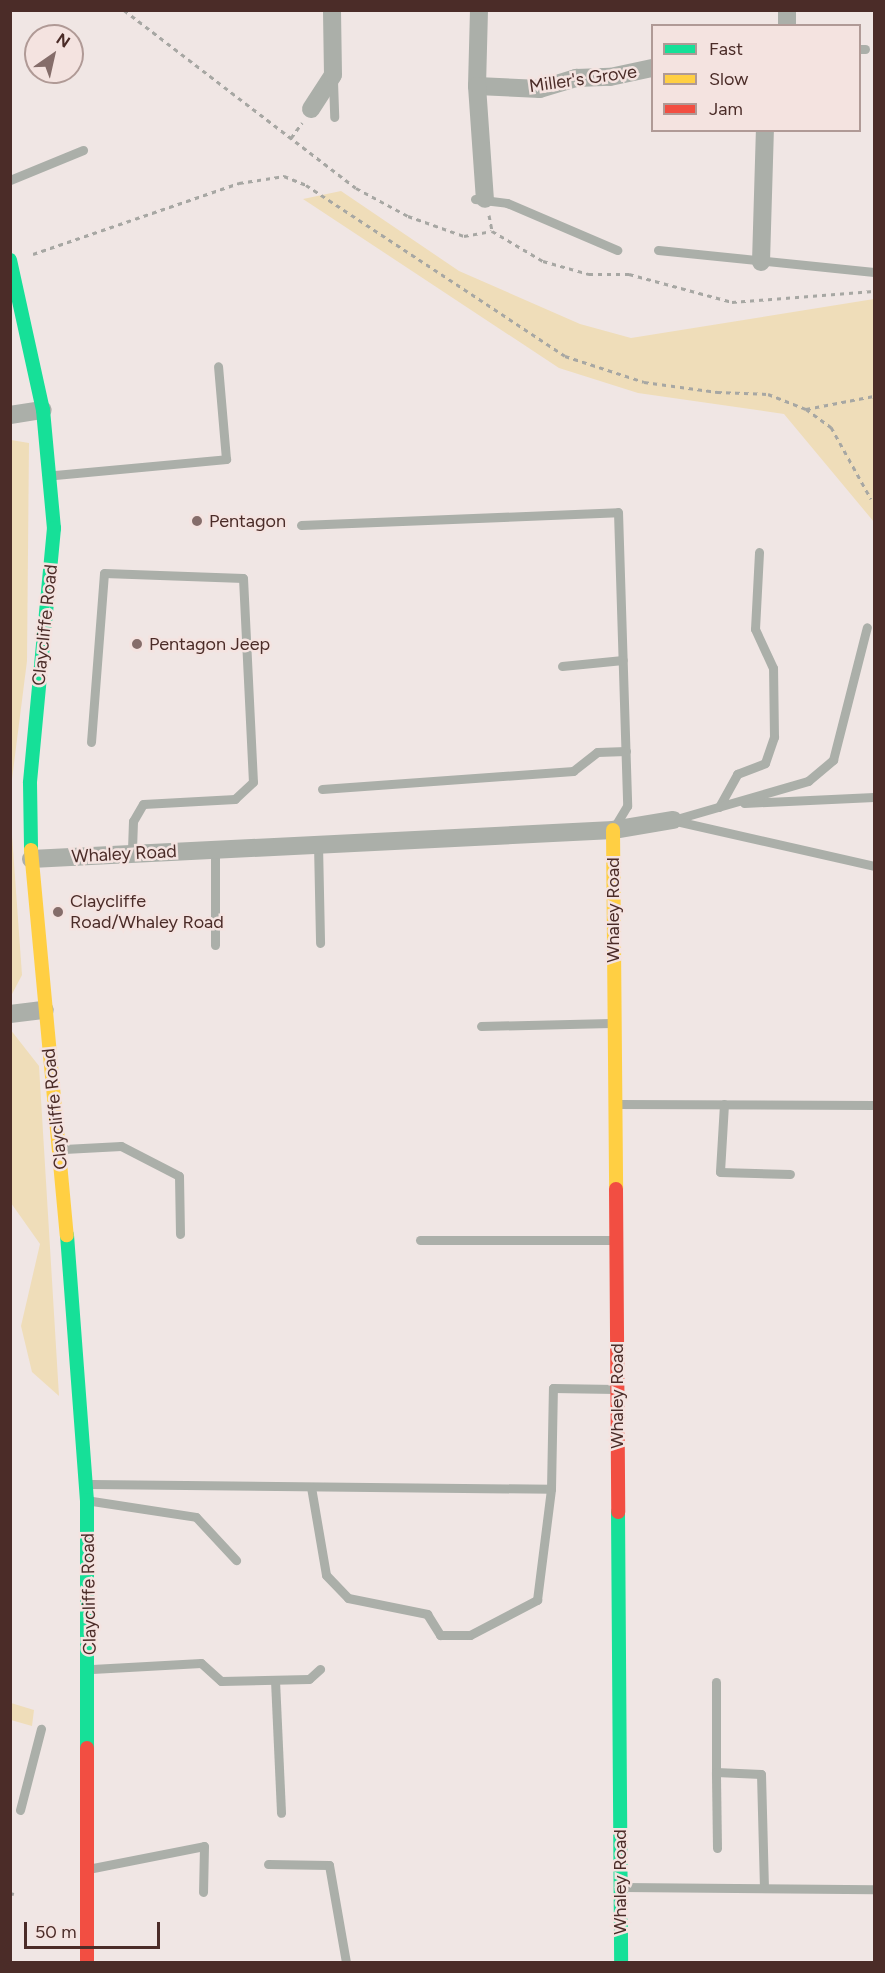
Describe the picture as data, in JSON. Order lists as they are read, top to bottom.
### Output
{
  "streets": {
    "main road": ["Claycliffe Road", "Whaley Road"],
    "street": ["Miller's Grove"]
  },
  "crossings": [
    ["Claycliffe Road", "Whaley Road"]
  ],
  "places": ["Pentagon", "Pentagon Jeep", "Claycliffe Road/Whaley Road"],
  "legend": ["Fast", "Slow", "Jam"],
  "scale_bar": "50 m",
  "north": "top right"
}
